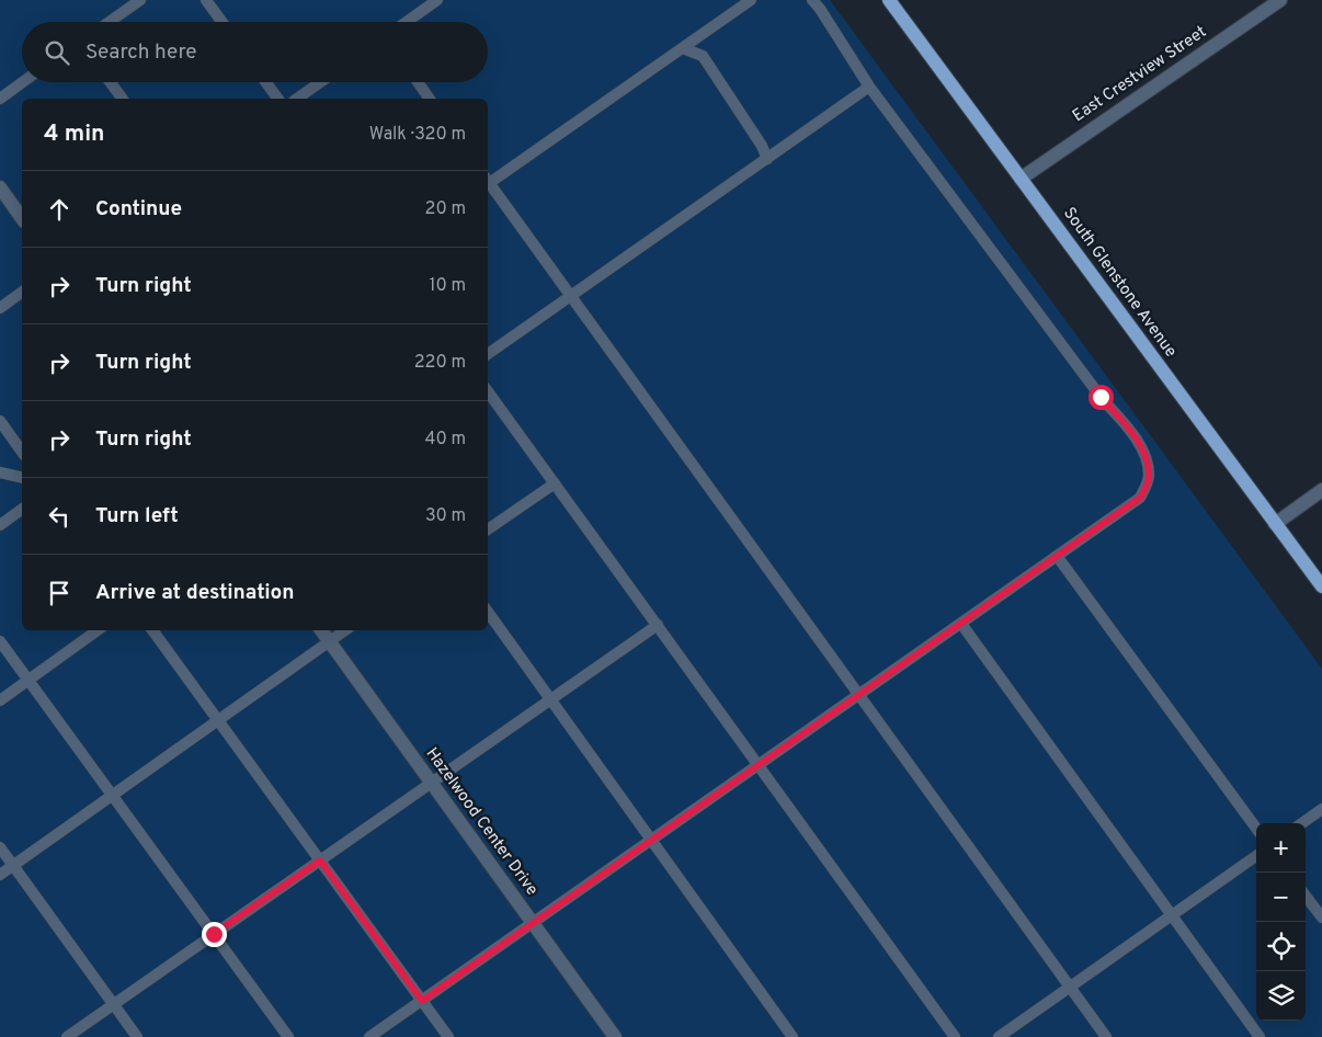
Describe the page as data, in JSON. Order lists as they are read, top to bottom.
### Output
{
  "streets": {
    "main road": ["South Glenstone Avenue"],
    "street": ["East Crestview Street", "Hazelwood Center Drive"]
  },
  "crossings": [
    ["East Crestview Street", "South Glenstone Avenue"]
  ],
  "page": {
    "search": "Search here",
    "heading": ["4 min", "Walk · 320 m"],
    "list": [
      ["Continue", "20 m"],
      ["Turn right", "10 m"],
      ["Turn right", "220 m"],
      ["Turn right", "40 m"],
      ["Turn left", "30 m"],
      "Arrive at destination"
    ],
    "map_buttons": ["+", "−"]
  }
}
